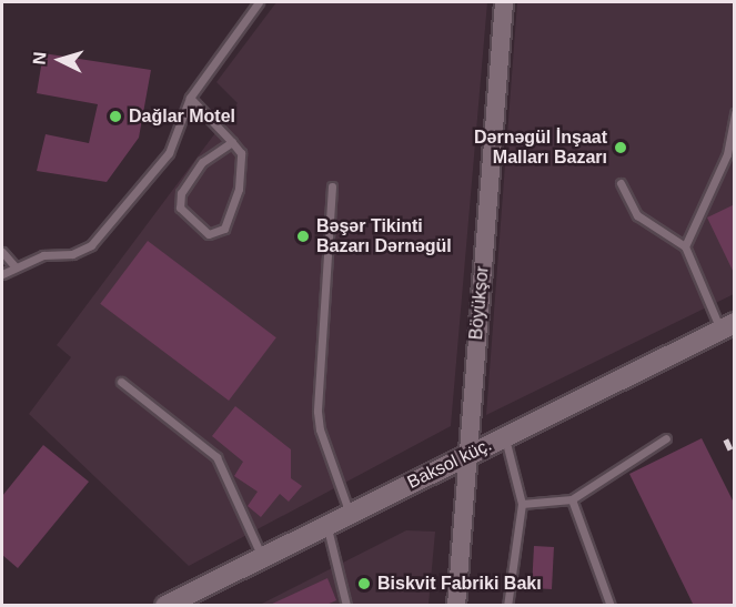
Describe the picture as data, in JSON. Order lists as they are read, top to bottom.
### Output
{
  "streets": {
    "main road": ["Baksol küç."],
    "street": ["Böyükşor"]
  },
  "crossings": [
    ["Böyükşor", "Baksol küç."]
  ],
  "places": [
    "Dağlar Motel",
    "Dərnəgül İnşaat Malları Bazarı",
    "Bəşər Tikinti Bazarı Dərnəgül",
    "Biskvit Fabriki Bakı"
  ],
  "north": "left"
}
